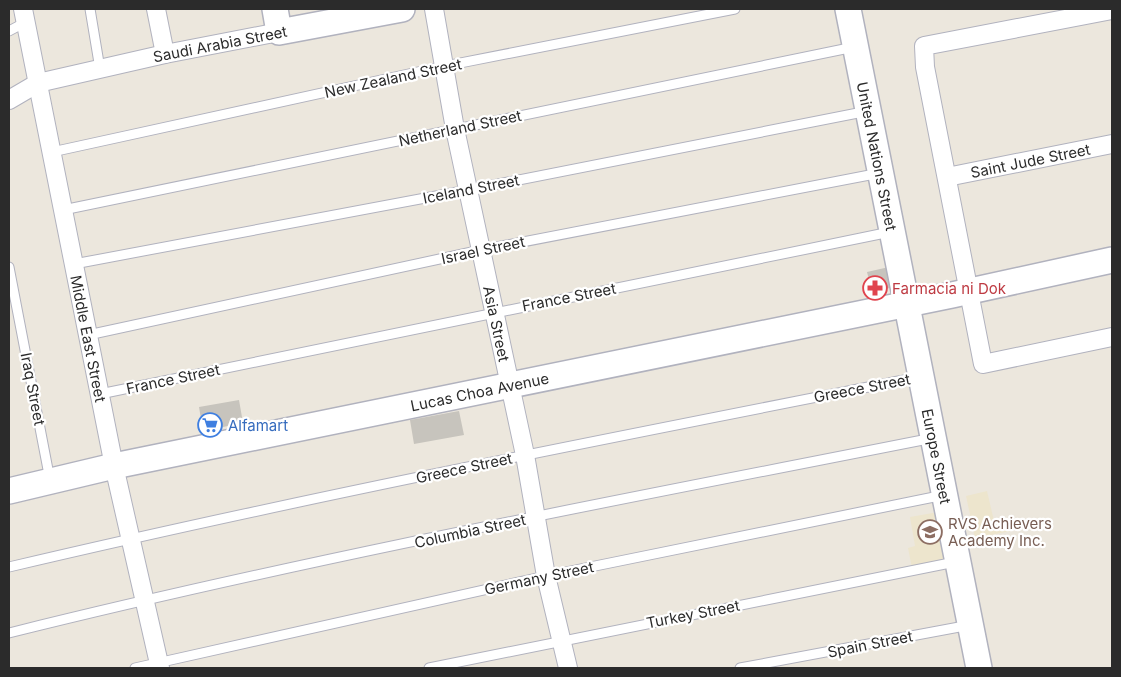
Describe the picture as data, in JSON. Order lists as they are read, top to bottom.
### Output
{
  "streets": {
    "main road": [
      "Saudi Arabia Street",
      "United Nations Street",
      "Lucas Choa Avenue",
      "Europe Street"
    ],
    "street": ["Saint Jude Street", "Asia Street", "Middle East Street"],
    "lane": [
      "New Zealand Street",
      "Netherland Street",
      "Iceland Street",
      "Israel Street",
      "France Street",
      "Greece Street",
      "Iraq Street",
      "Columbia Street",
      "Germany Street",
      "Turkey Street",
      "Spain Street"
    ]
  },
  "crossings": [
    ["Saudi Arabia Street", "Middle East Street"],
    ["New Zealand Street", "Asia Street"],
    ["New Zealand Street", "Middle East Street"],
    ["Netherland Street", "United Nations Street"],
    ["Netherland Street", "Asia Street"],
    ["Netherland Street", "Middle East Street"],
    ["United Nations Street", "Iceland Street"],
    ["United Nations Street", "Israel Street"],
    ["United Nations Street", "France Street"],
    ["United Nations Street", "Lucas Choa Avenue"],
    ["United Nations Street", "Europe Street"],
    ["Iceland Street", "Asia Street"],
    ["Iceland Street", "Middle East Street"],
    ["Israel Street", "Asia Street"],
    ["Israel Street", "Middle East Street"],
    ["France Street", "Asia Street"],
    ["France Street", "Middle East Street"],
    ["Asia Street", "Greece Street"],
    ["Asia Street", "Lucas Choa Avenue"],
    ["Asia Street", "Columbia Street"],
    ["Asia Street", "Germany Street"],
    ["Asia Street", "Turkey Street"],
    ["Middle East Street", "Greece Street"],
    ["Middle East Street", "Lucas Choa Avenue"],
    ["Middle East Street", "Columbia Street"],
    ["Middle East Street", "Germany Street"],
    ["Greece Street", "Europe Street"],
    ["Iraq Street", "Lucas Choa Avenue"],
    ["Lucas Choa Avenue", "Europe Street"],
    ["Europe Street", "Columbia Street"],
    ["Europe Street", "Germany Street"],
    ["Europe Street", "Turkey Street"],
    ["Europe Street", "Spain Street"]
  ],
  "places": {
    "pharmacy": ["Farmacia ni Dok"],
    "supermarket": ["Alfamart"],
    "school or university": ["RVS Achievers Academy Inc."]
  }
}
